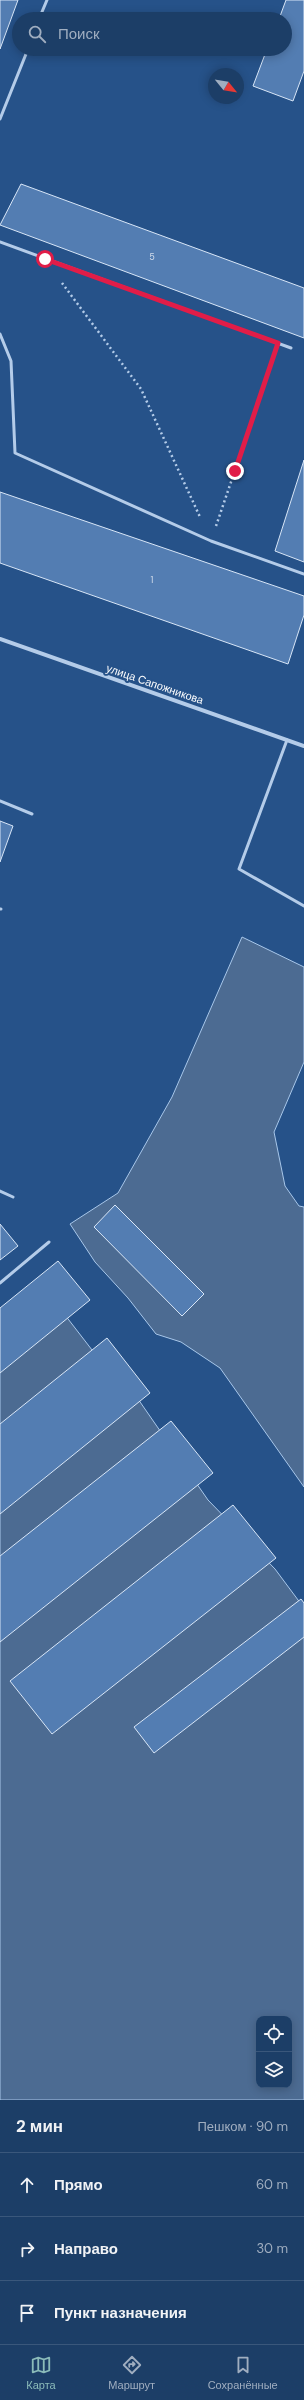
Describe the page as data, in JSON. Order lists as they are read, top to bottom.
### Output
{
  "streets": {
    "street": ["улица Сапожникова"]
  },
  "house_numbers": ["5", "1"],
  "north": "bottom right",
  "page": {
    "search": "Поиск",
    "heading": ["2 мин", "Пешком · 90 m"],
    "list": [
      ["Прямо", "60 m"],
      ["Направо", "30 m"],
      "Пункт назначения"
    ],
    "nav": ["Карта", "Маршрут", "Сохранённые"]
  }
}
